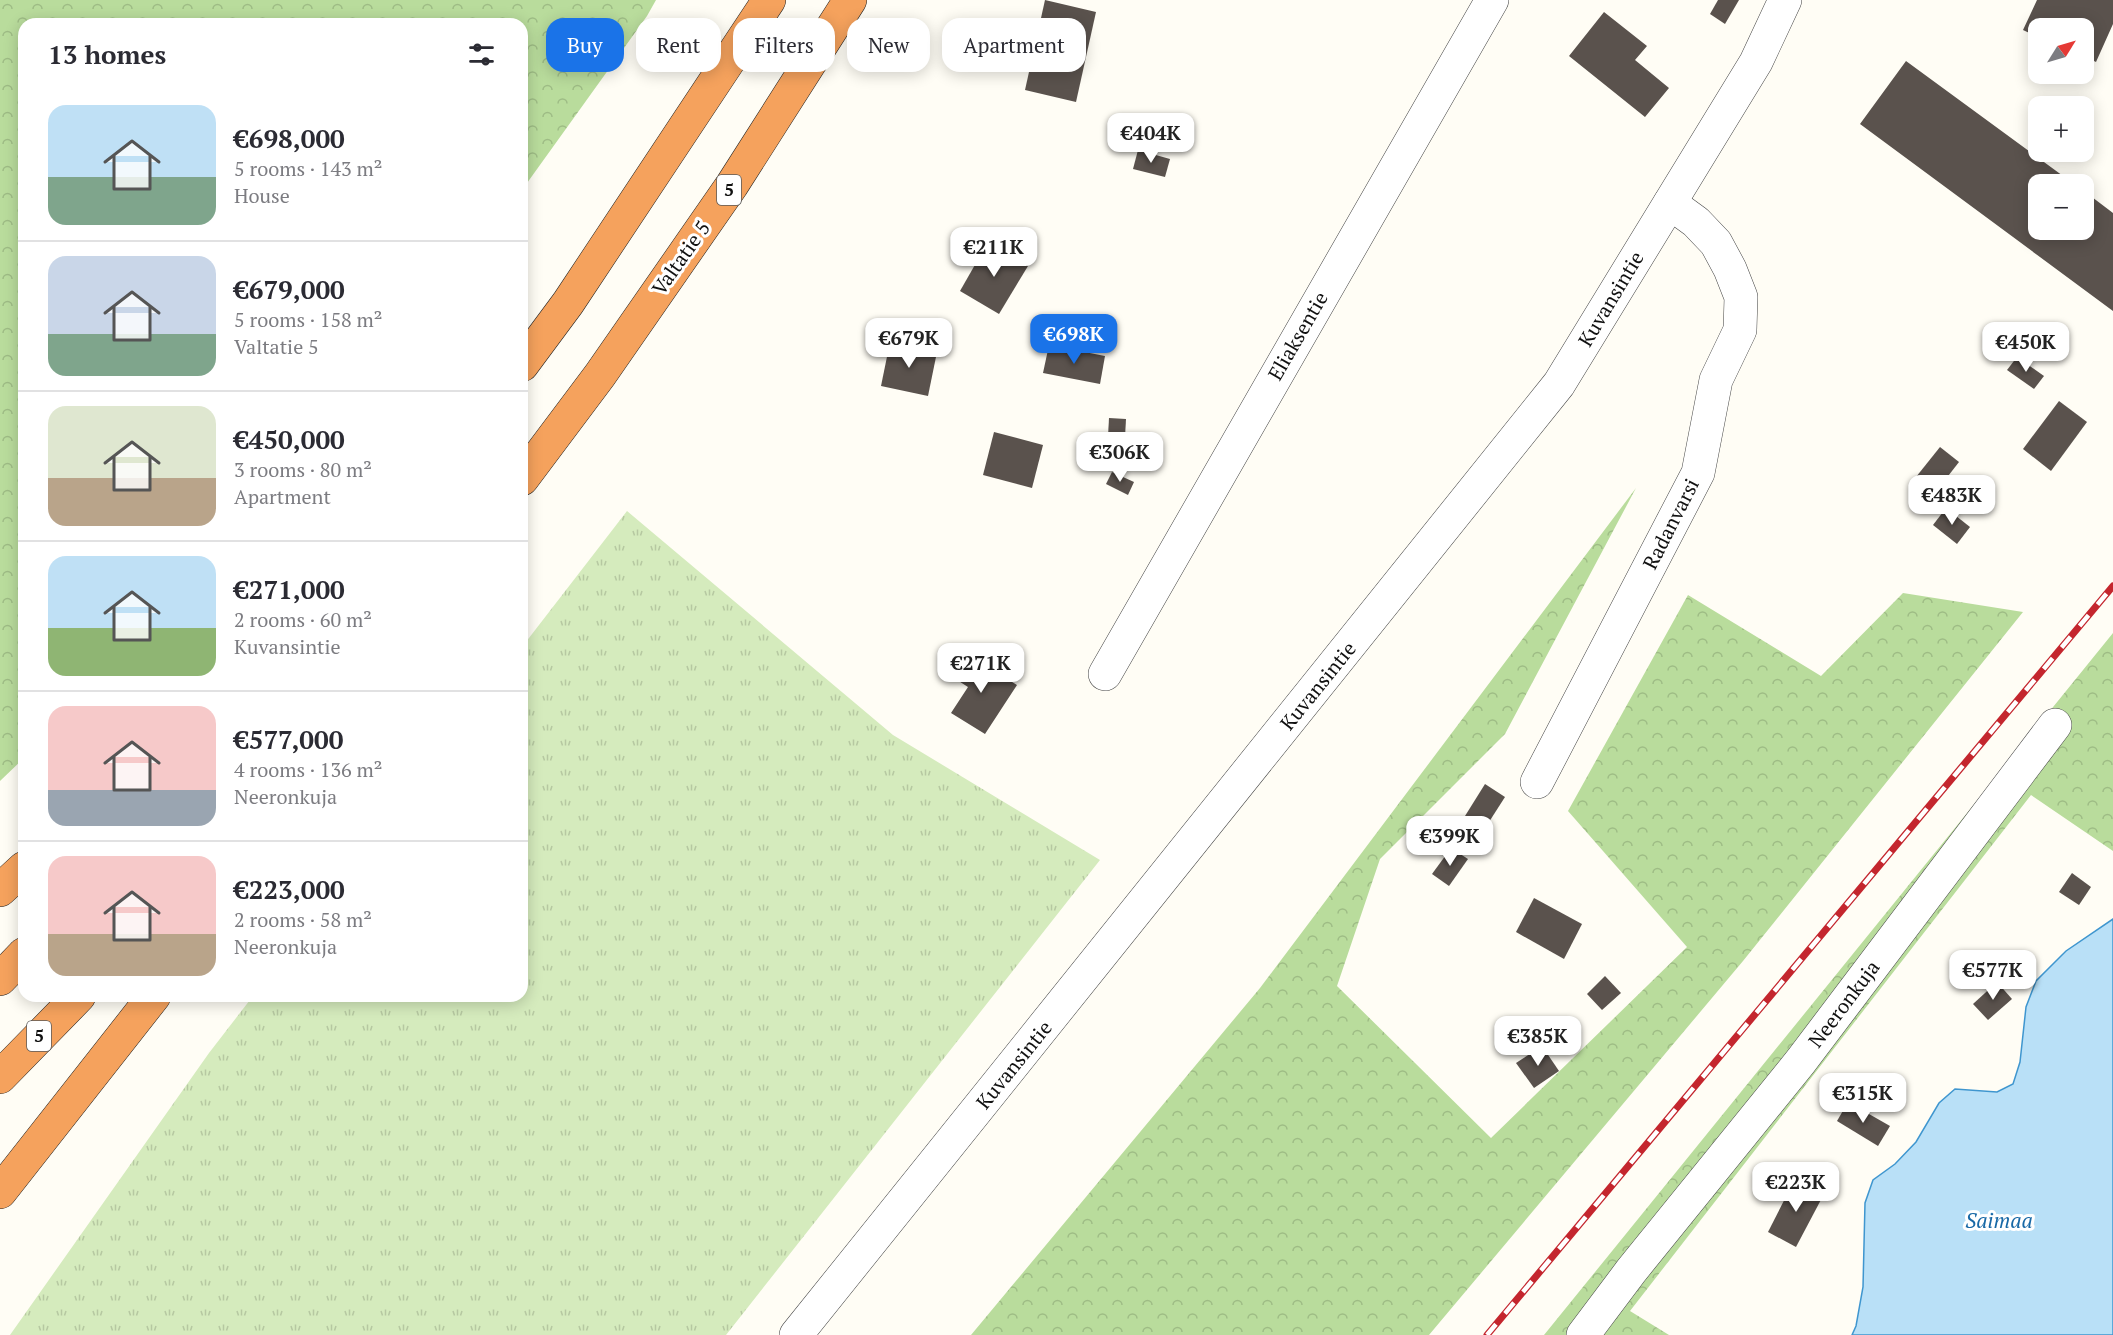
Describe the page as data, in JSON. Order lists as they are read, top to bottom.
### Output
{
  "streets": {
    "highway": ["5", "Valtatie 5"],
    "street": [
      "Kuvansintie",
      "Eliaksentie",
      "Radanvarsi",
      "Neeronkuja"
    ]
  },
  "crossings": [
    ["Kuvansintie", "Radanvarsi"]
  ],
  "water": ["Saimaa"],
  "north": "top right",
  "page": {
    "map_buttons": ["+", "−"],
    "chip": [
      "Buy",
      "Rent",
      "Filters",
      "New",
      "Apartment"
    ],
    "heading": "13 homes",
    "list": [
      {
        "name": "€698,000",
        "note": "5 rooms · 143 m² · House"
      },
      {
        "name": "€679,000",
        "note": "5 rooms · 158 m² · Valtatie 5"
      },
      {
        "name": "€450,000",
        "note": "3 rooms · 80 m² · Apartment"
      },
      {
        "name": "€271,000",
        "note": "2 rooms · 60 m² · Kuvansintie"
      },
      {
        "name": "€577,000",
        "note": "4 rooms · 136 m² · Neeronkuja"
      },
      {
        "name": "€223,000",
        "note": "2 rooms · 58 m² · Neeronkuja"
      }
    ],
    "price": [
      "€404K",
      "€211K",
      "€698K",
      "€679K",
      "€450K",
      "€306K",
      "€483K",
      "€271K",
      "€399K",
      "€577K",
      "€385K",
      "€315K",
      "€223K"
    ]
  }
}
